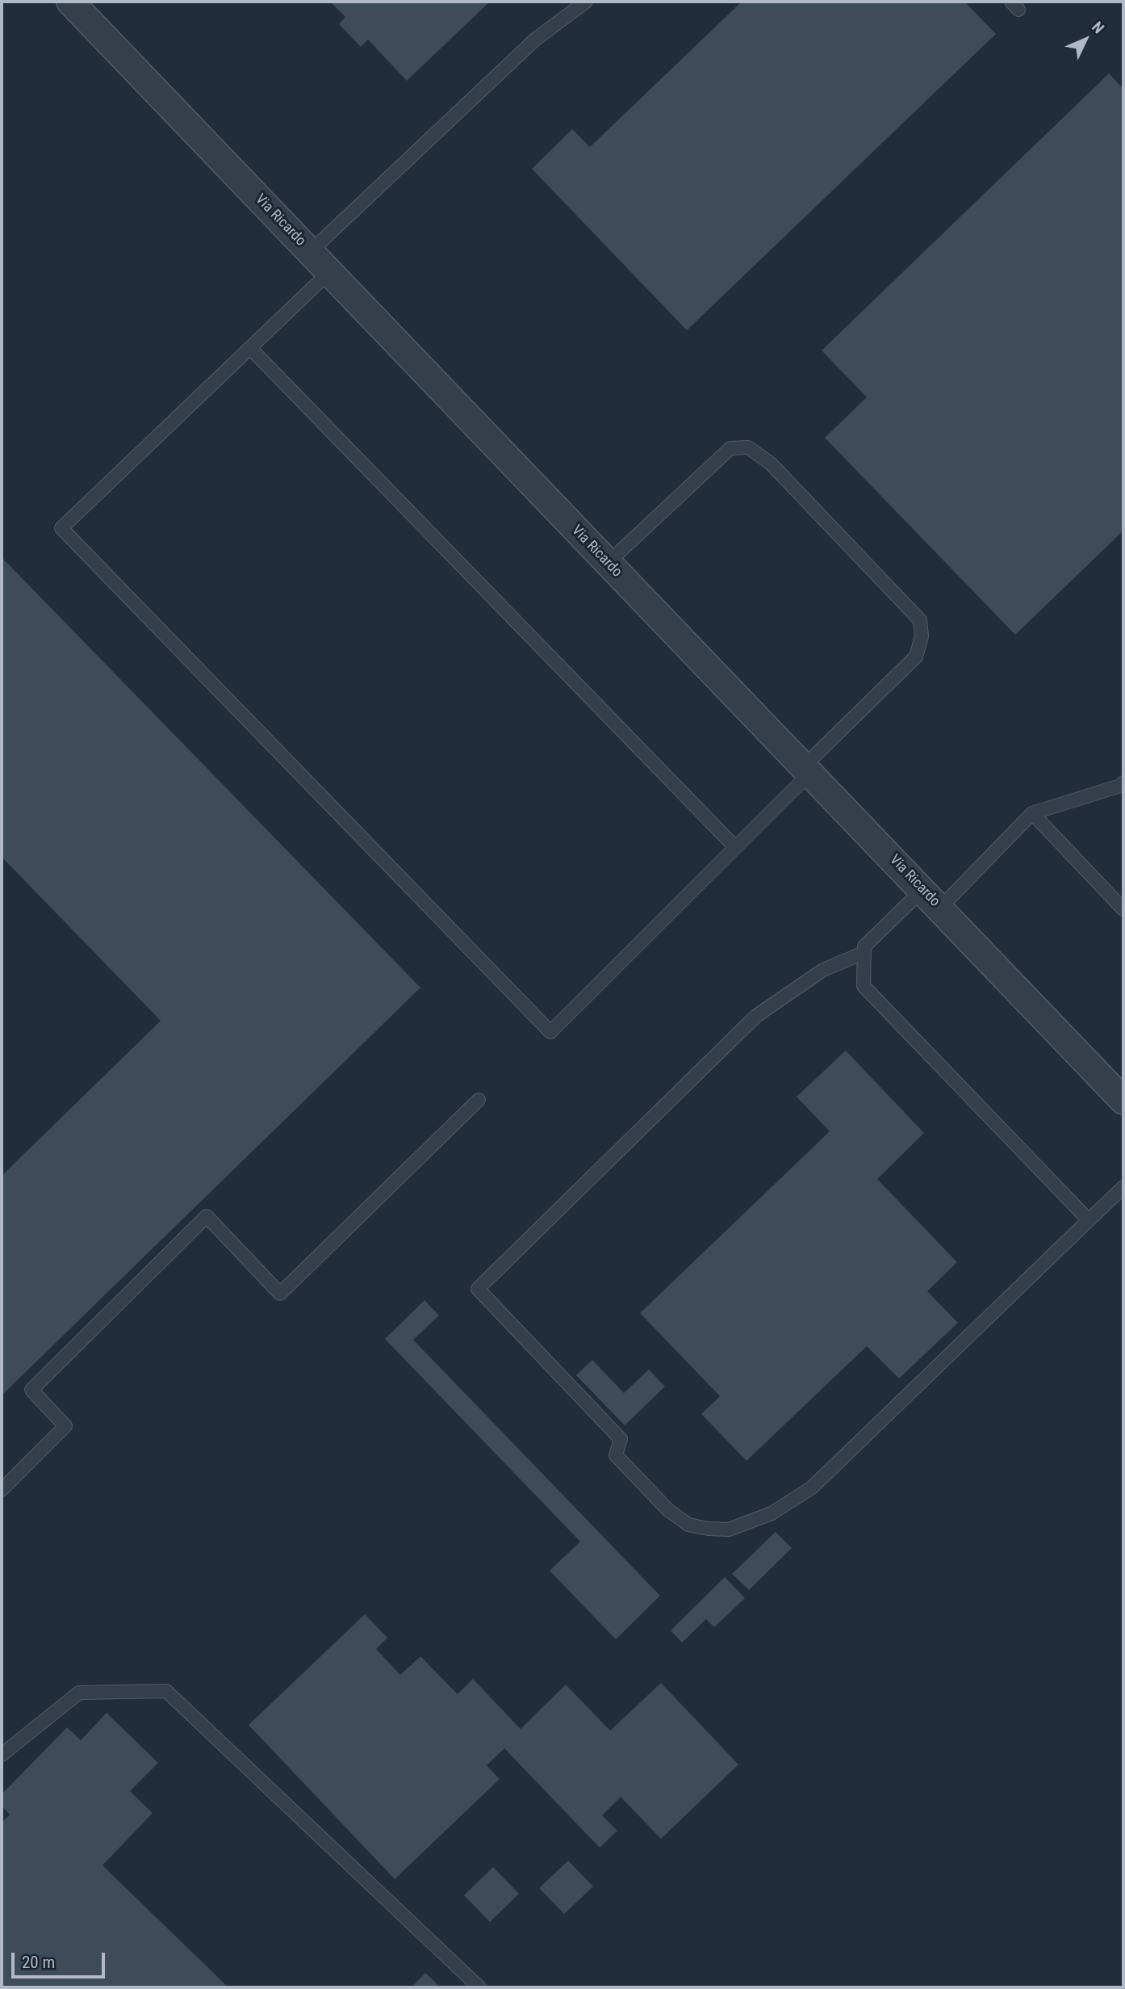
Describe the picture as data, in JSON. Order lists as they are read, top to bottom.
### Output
{
  "streets": {
    "street": ["Via Ricardo"]
  },
  "scale_bar": "20 m",
  "north": "top right"
}
